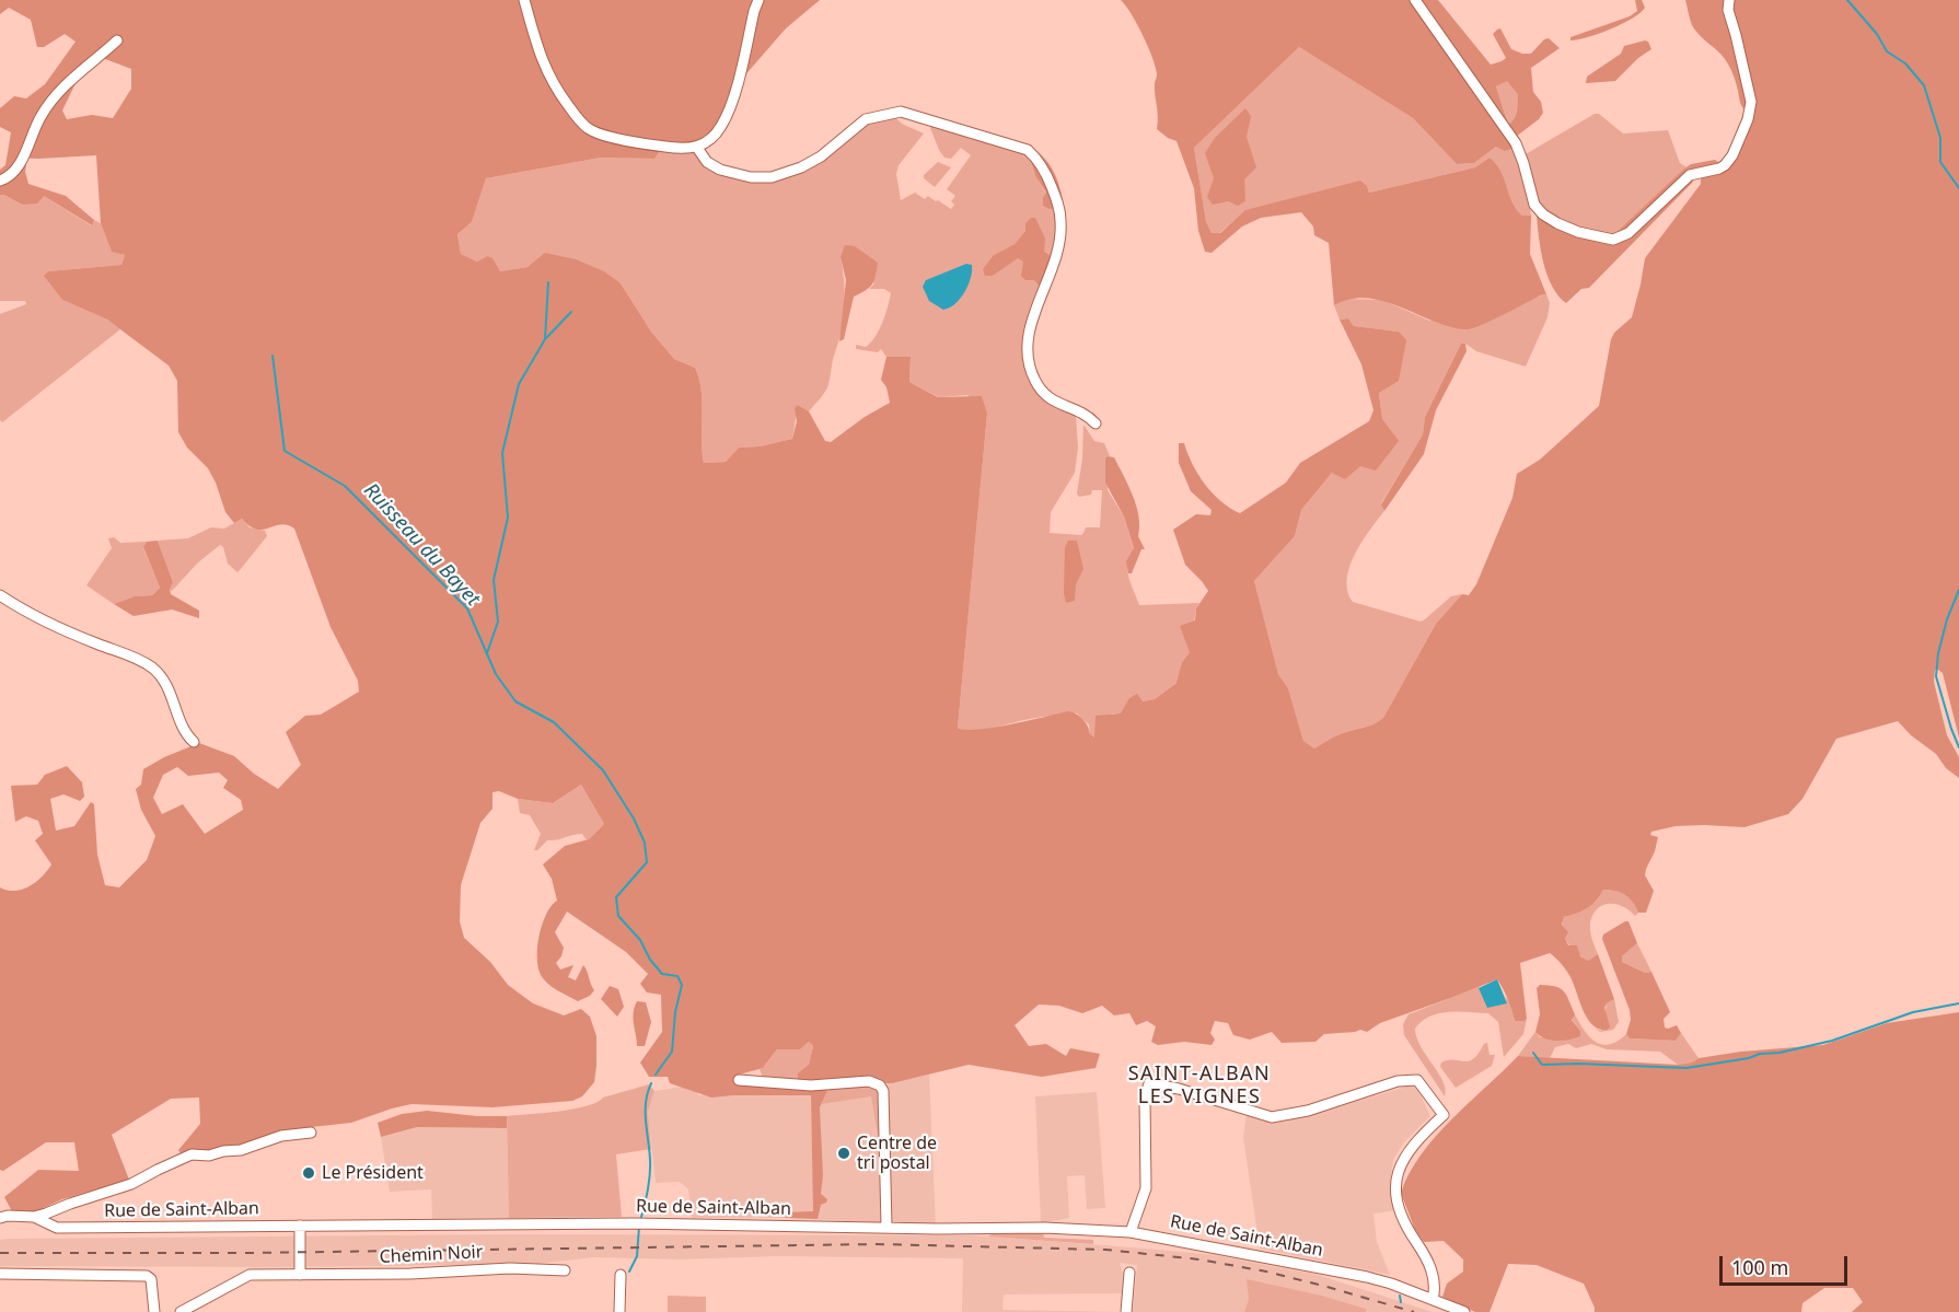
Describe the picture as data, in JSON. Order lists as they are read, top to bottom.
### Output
{
  "streets": {
    "street": ["Rue de Saint-Alban", "Chemin Noir"]
  },
  "districts": ["SAINT-ALBAN LES VIGNES"],
  "water": ["Ruisseau du Bayet"],
  "places": ["Centre de tri postal", "Le Président"],
  "scale_bar": "100 m"
}
